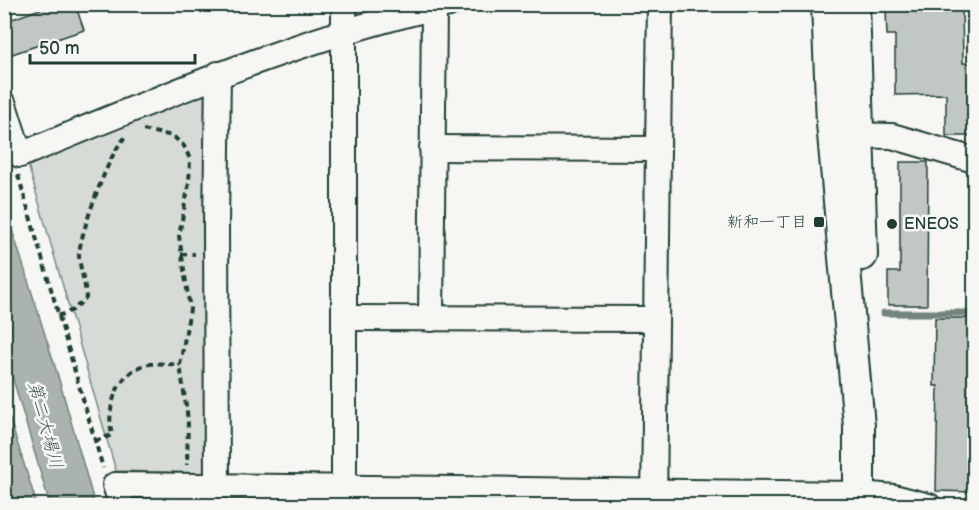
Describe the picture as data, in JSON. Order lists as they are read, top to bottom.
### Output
{
  "water": ["第二大場川"],
  "places": {
    "transit": ["新和一丁目"],
    "other": ["ENEOS"]
  },
  "scale_bar": "50 m"
}
